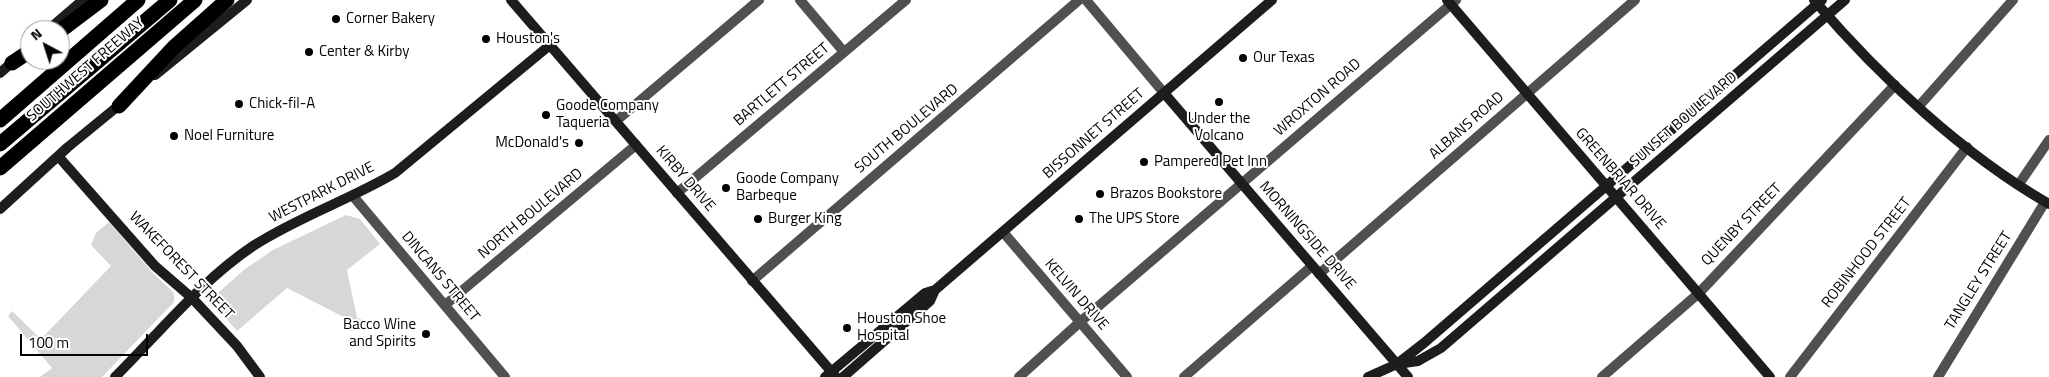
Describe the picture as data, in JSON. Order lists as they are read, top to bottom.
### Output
{
  "streets": {
    "highway": ["SOUTHWEST FREEWAY"],
    "main road": [
      "SUNSET BOULEVARD",
      "BISSONNET STREET",
      "KIRBY DRIVE",
      "GREENBRIAR DRIVE",
      "WESTPARK DRIVE",
      "MORNINGSIDE DRIVE",
      "WAKEFOREST STREET"
    ],
    "street": [
      "BARTLETT STREET",
      "WROXTON ROAD",
      "ALBANS ROAD",
      "SOUTH BOULEVARD",
      "NORTH BOULEVARD",
      "QUENBY STREET",
      "ROBINHOOD STREET",
      "DINCANS STREET",
      "TANGLEY STREET",
      "KELVIN DRIVE"
    ]
  },
  "crossings": [
    ["BARTLETT STREET", "KIRBY DRIVE"],
    ["WROXTON ROAD", "GREENBRIAR DRIVE"],
    ["WROXTON ROAD", "MORNINGSIDE DRIVE"],
    ["WROXTON ROAD", "KELVIN DRIVE"],
    ["SUNSET BOULEVARD", "GREENBRIAR DRIVE"],
    ["SUNSET BOULEVARD", "MORNINGSIDE DRIVE"],
    ["ALBANS ROAD", "GREENBRIAR DRIVE"],
    ["ALBANS ROAD", "MORNINGSIDE DRIVE"],
    ["SOUTH BOULEVARD", "KIRBY DRIVE"],
    ["BISSONNET STREET", "KIRBY DRIVE"],
    ["BISSONNET STREET", "MORNINGSIDE DRIVE"],
    ["BISSONNET STREET", "KELVIN DRIVE"],
    ["KIRBY DRIVE", "WESTPARK DRIVE"],
    ["KIRBY DRIVE", "NORTH BOULEVARD"],
    ["GREENBRIAR DRIVE", "QUENBY STREET"],
    ["WESTPARK DRIVE", "WAKEFOREST STREET"],
    ["WESTPARK DRIVE", "DINCANS STREET"],
    ["NORTH BOULEVARD", "DINCANS STREET"]
  ],
  "places": [
    "Corner Bakery",
    "Houston's",
    "Center & Kirby",
    "Our Texas",
    "Under the Volcano",
    "Chick-fil-A",
    "Goode Company Taqueria",
    "Noel Furniture",
    "McDonald's",
    "Pampered Pet Inn",
    "Goode Company Barbeque",
    "Brazos Bookstore",
    "Burger King",
    "The UPS Store",
    "Houston Shoe Hospital",
    "Bacco Wine and Spirits"
  ],
  "scale_bar": "100 m",
  "north": "top left"
}
